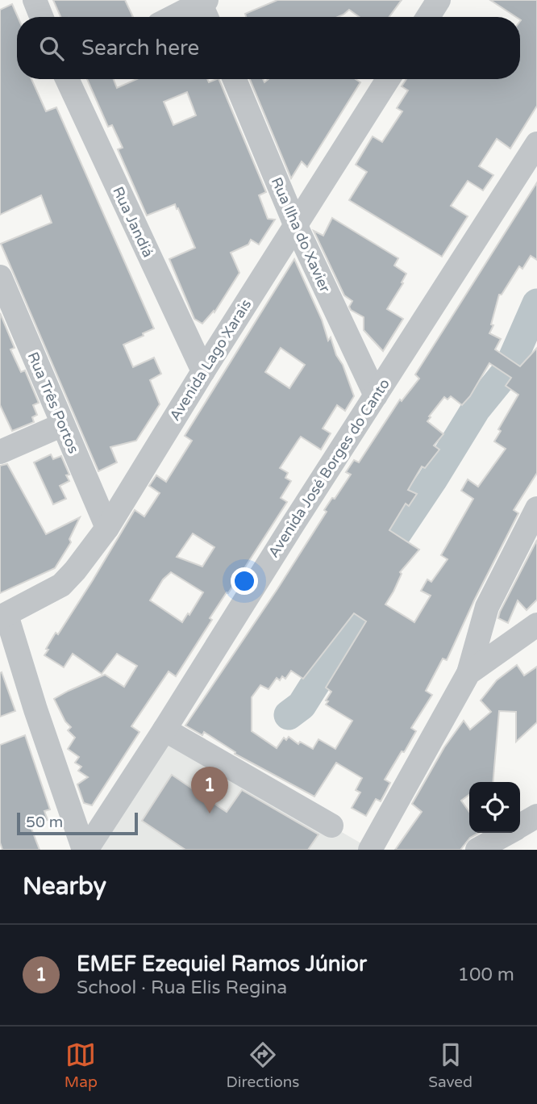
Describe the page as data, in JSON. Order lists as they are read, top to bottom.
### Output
{
  "streets": {
    "street": [
      "Rua Jandiá",
      "Rua Ilha do Xavier",
      "Avenida Lago Xarais",
      "Rua Três Portos",
      "Avenida José Borges do Canto"
    ]
  },
  "crossings": [
    ["Rua Jandiá", "Avenida Lago Xarais"],
    ["Rua Ilha do Xavier", "Avenida Lago Xarais"],
    ["Rua Ilha do Xavier", "Avenida José Borges do Canto"],
    ["Avenida Lago Xarais", "Rua Três Portos"]
  ],
  "scale_bar": "50 m",
  "page": {
    "search": "Search here",
    "pins": "1",
    "scale": "50 m",
    "heading": "Nearby",
    "list": [
      {
        "mark": "1",
        "name": "EMEF Ezequiel Ramos Júnior",
        "note": "School · Rua Elis Regina",
        "value": "100 m"
      }
    ],
    "nav": ["Map", "Directions", "Saved"]
  }
}
